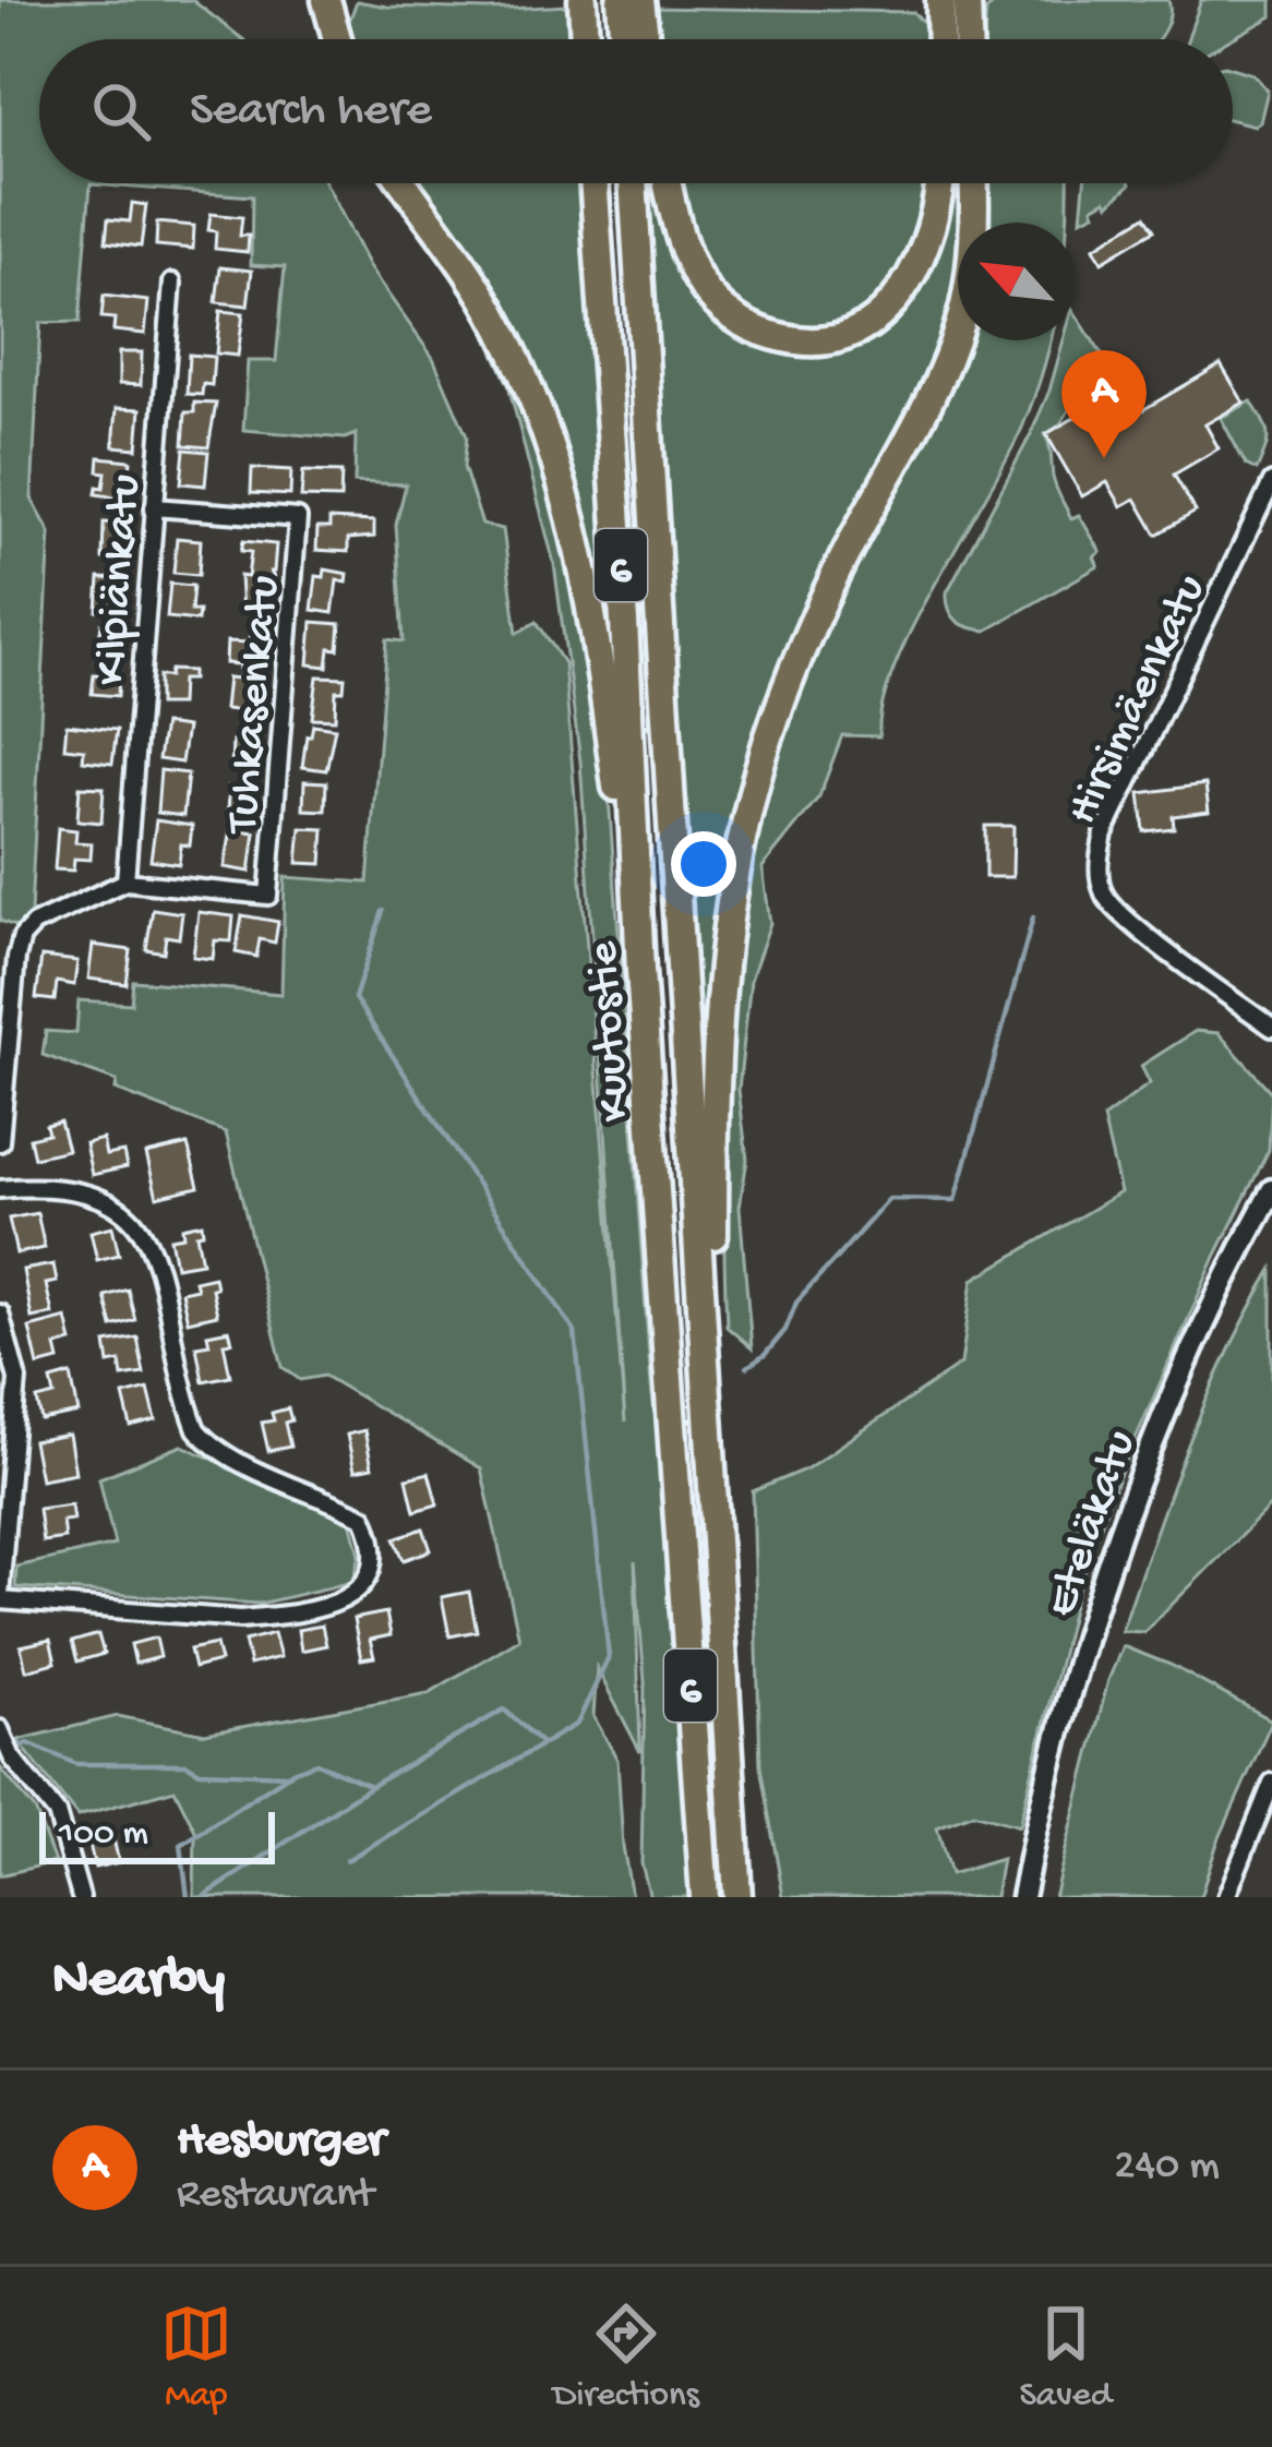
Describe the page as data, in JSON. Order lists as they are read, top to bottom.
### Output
{
  "streets": {
    "highway": ["6", "Kuutostie"],
    "main road": ["Eteläkatu"],
    "street": ["Kilpiänkatu", "Hirsimäenkatu", "Tuhkasenkatu"]
  },
  "crossings": [
    ["Kilpiänkatu", "Tuhkasenkatu"]
  ],
  "scale_bar": "100 m",
  "north": "top left",
  "page": {
    "search": "Search here",
    "pins": "A",
    "scale": "100 m",
    "heading": "Nearby",
    "list": [
      {
        "mark": "A",
        "name": "Hesburger",
        "note": "Restaurant",
        "value": "240 m"
      }
    ],
    "nav": ["Map", "Directions", "Saved"]
  }
}
